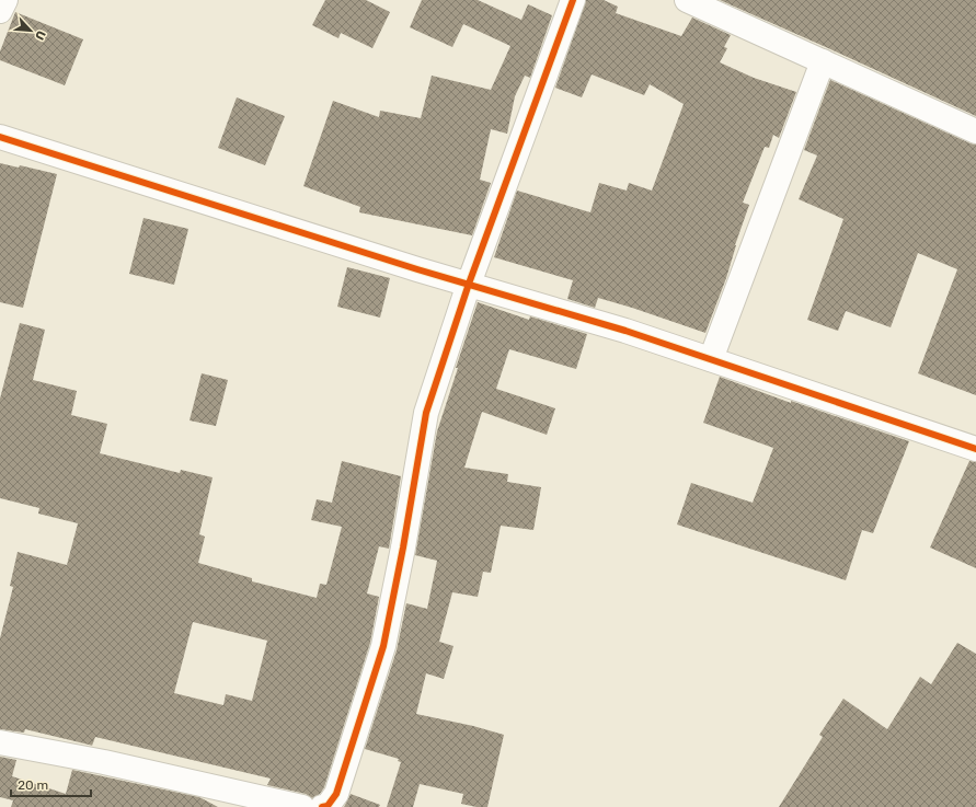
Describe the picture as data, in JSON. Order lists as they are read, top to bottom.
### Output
{
  "scale_bar": "20 m",
  "north": "bottom right"
}
